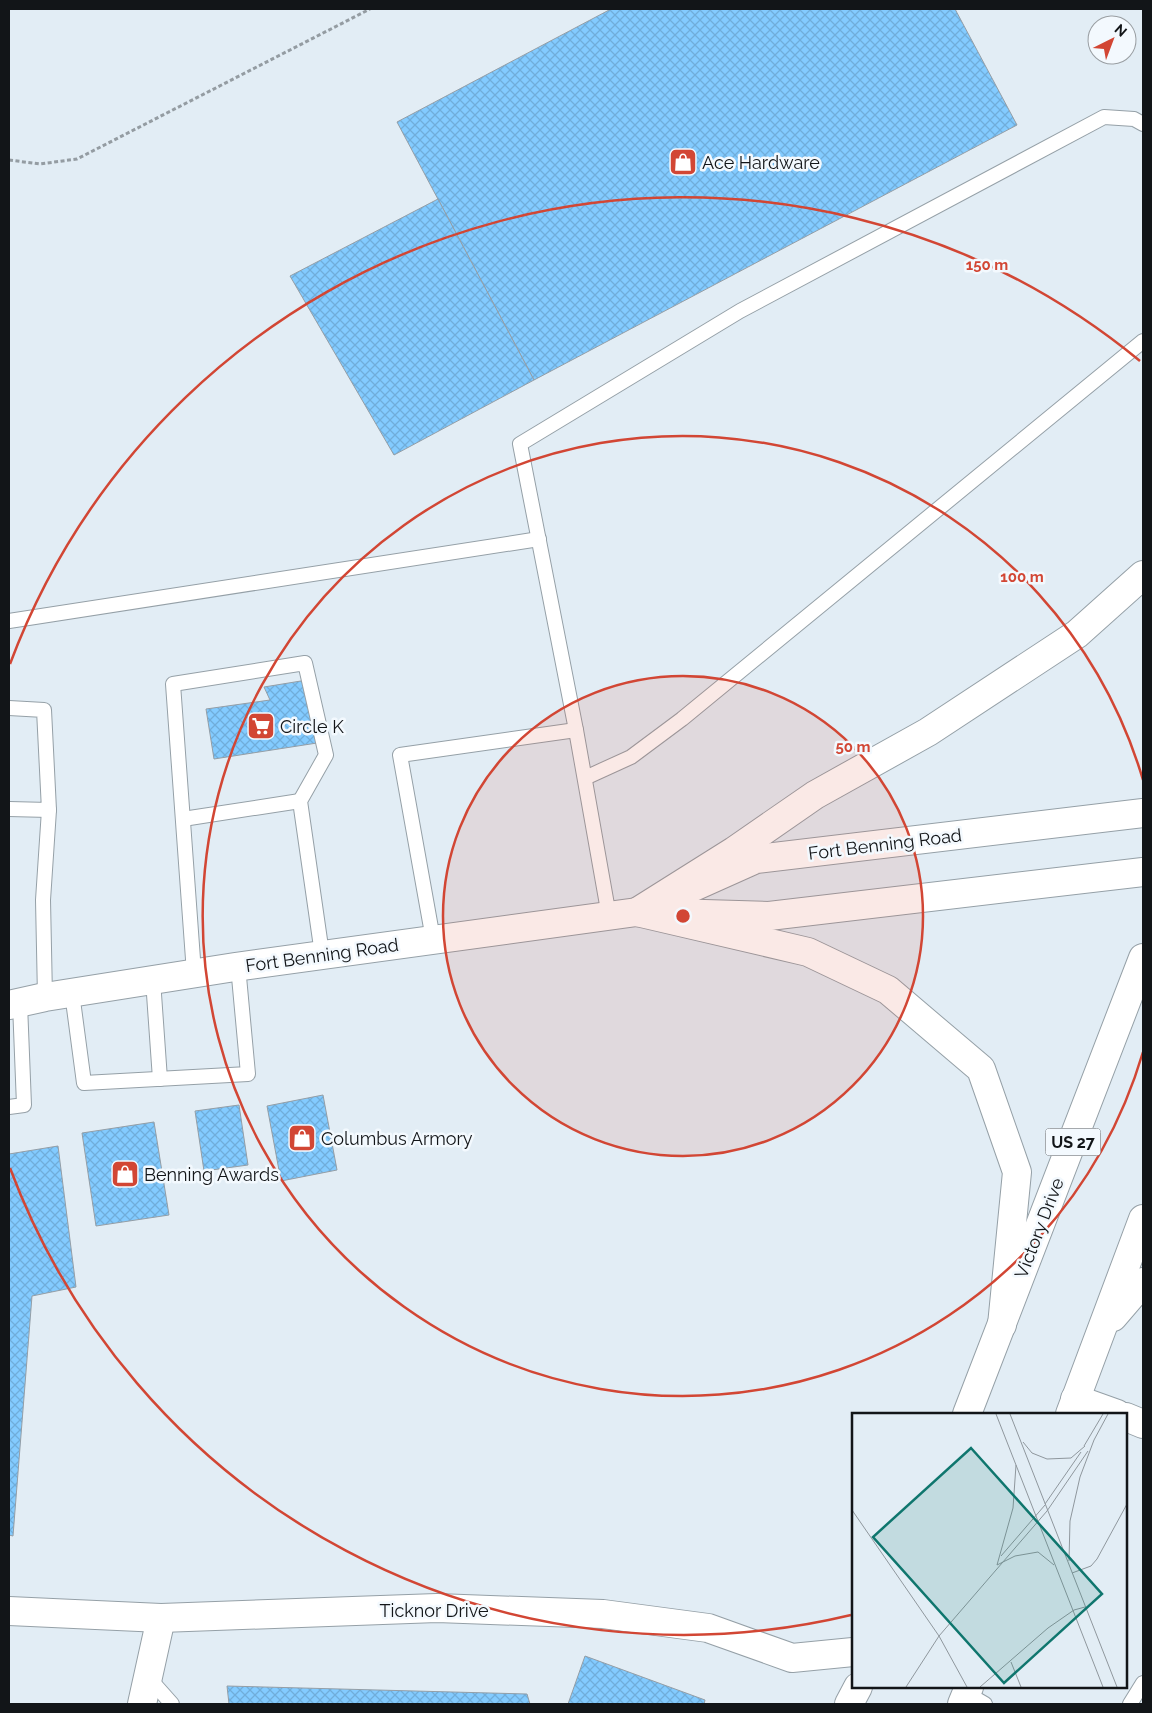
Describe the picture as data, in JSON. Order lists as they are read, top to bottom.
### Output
{
  "streets": {
    "main road": [
      "Fort Benning Road",
      "US 27",
      "Victory Drive",
      "Ticknor Drive"
    ]
  },
  "places": {
    "shop": ["Ace Hardware", "Columbus Armory", "Benning Awards"],
    "supermarket": ["Circle K"]
  },
  "north": "top right",
  "rings": ["150 m", "100 m", "50 m"]
}
